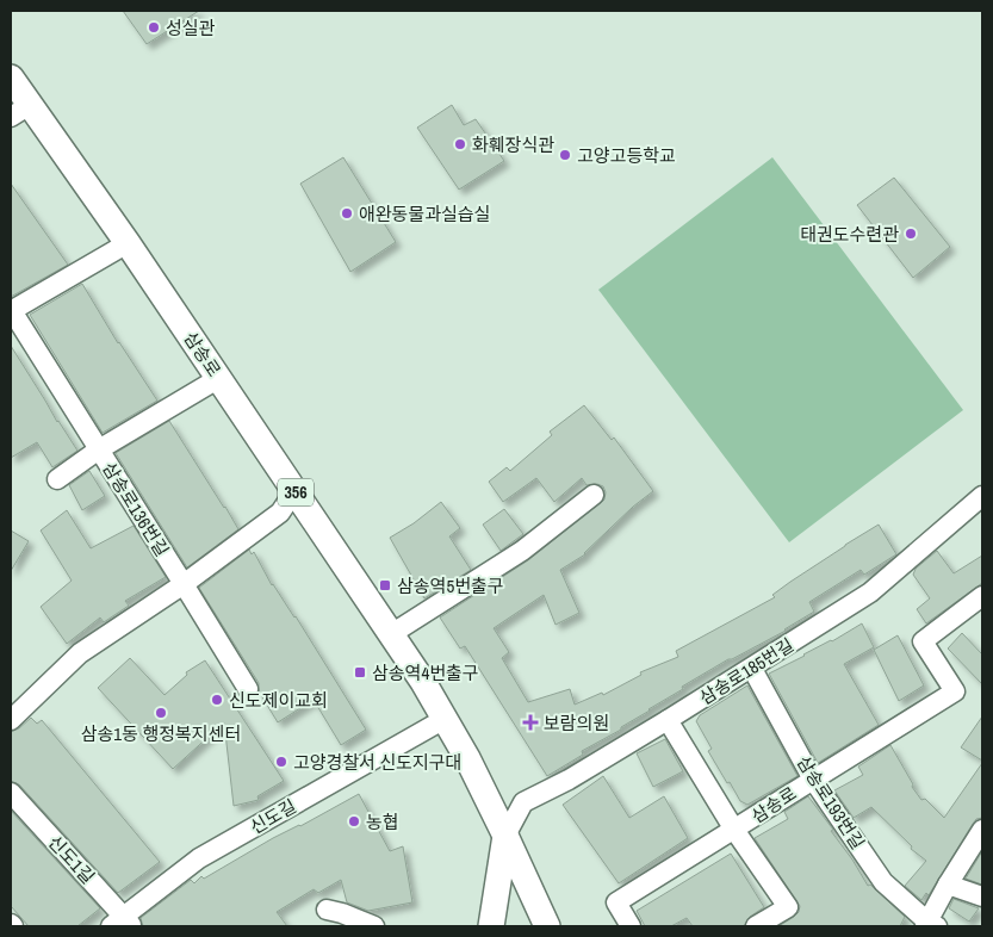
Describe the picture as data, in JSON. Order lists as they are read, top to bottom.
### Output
{
  "streets": {
    "main road": ["삼송로", "356"],
    "street": [
      "삼송로136번길",
      "삼송로185번길",
      "삼송로193번길",
      "신도길",
      "신도1길"
    ]
  },
  "crossings": [
    ["삼송로", "삼송로185번길"],
    ["삼송로", "삼송로193번길"],
    ["삼송로", "신도길"],
    ["삼송로185번길", "삼송로193번길"],
    ["신도길", "신도1길"]
  ],
  "places": {
    "other": [
      "성실관",
      "화훼장식관",
      "고양고등학교",
      "애완동물과실습실",
      "태권도수련관",
      "신도제이교회",
      "삼송1동 행정복지센터",
      "고양경찰서 신도지구대",
      "농협"
    ],
    "transit": ["삼송역5번출구", "삼송역4번출구"],
    "health": ["보람의원"]
  }
}
